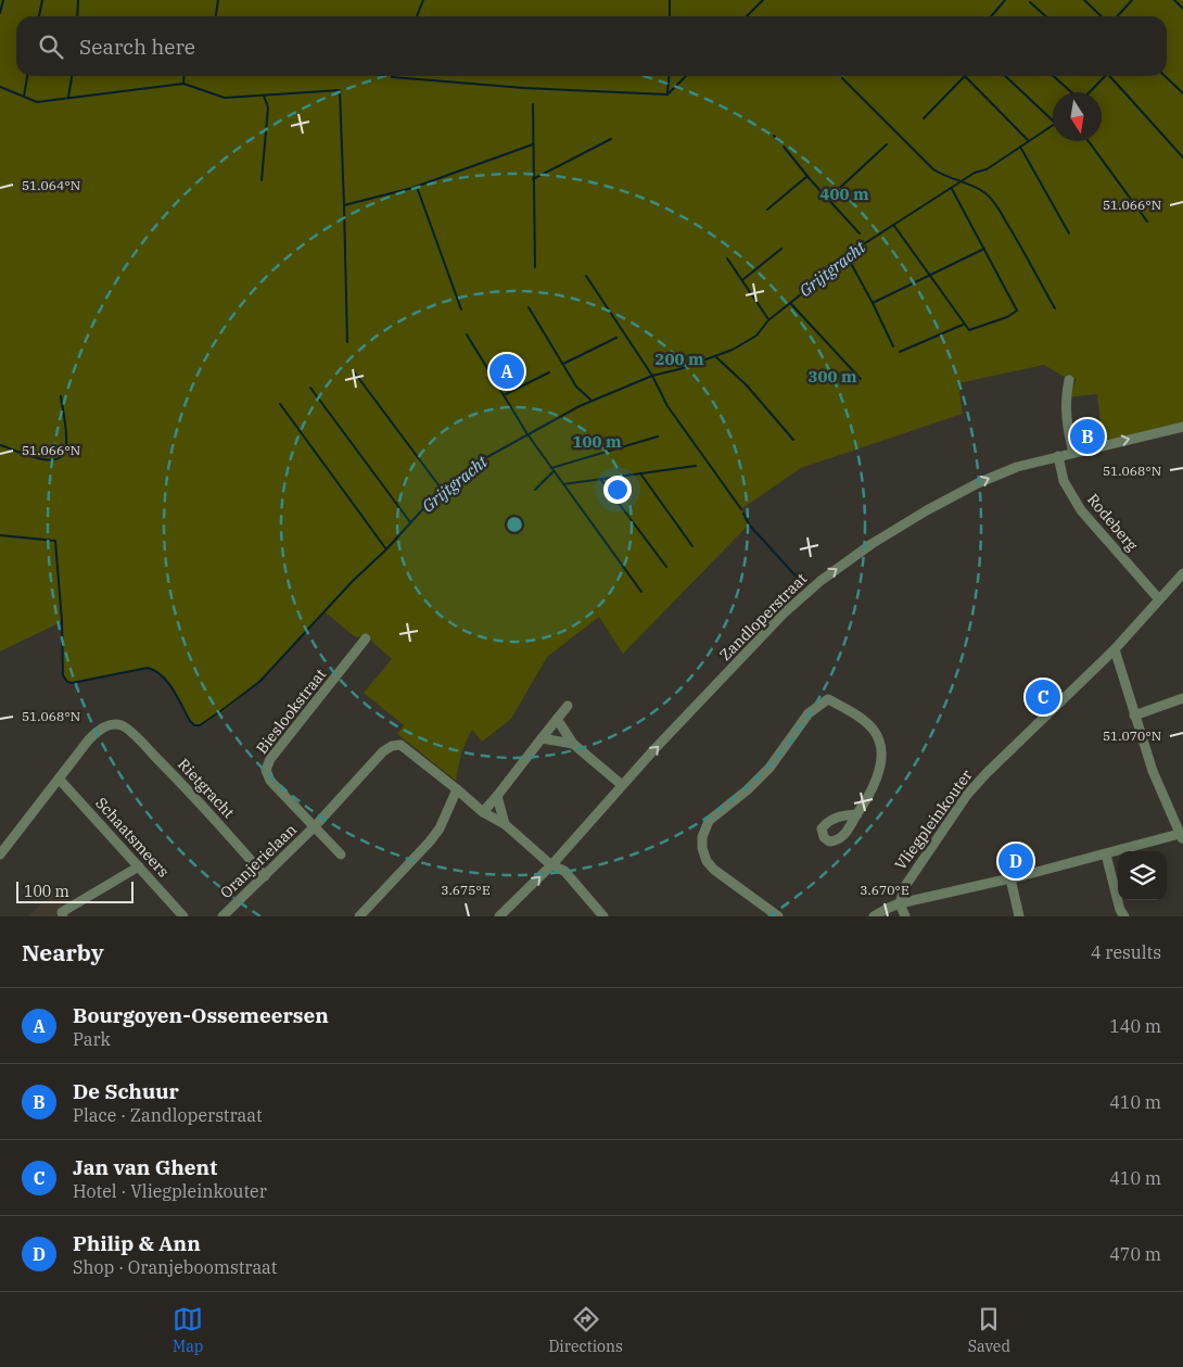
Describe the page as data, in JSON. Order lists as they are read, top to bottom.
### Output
{
  "streets": {
    "street": [
      "Rodeberg",
      "Zandloperstraat",
      "Bieslookstraat",
      "Rietgracht",
      "Vliegpleinkouter",
      "Schaatsmeers",
      "Oranjerielaan"
    ]
  },
  "crossings": [
    ["Rodeberg", "Zandloperstraat"],
    ["Rodeberg", "Vliegpleinkouter"],
    ["Bieslookstraat", "Oranjerielaan"],
    ["Rietgracht", "Schaatsmeers"],
    ["Rietgracht", "Oranjerielaan"]
  ],
  "one_way": ["Zandloperstraat"],
  "water": ["Grijtgracht"],
  "scale_bar": "100 m",
  "north": "bottom",
  "page": {
    "search": "Search here",
    "pins": [
      "A",
      "B",
      "C",
      "D"
    ],
    "scale": "100 m",
    "heading": ["Nearby", "4 results"],
    "list": [
      {
        "mark": "A",
        "name": "Bourgoyen-Ossemeersen",
        "note": "Park",
        "value": "140 m"
      },
      {
        "mark": "B",
        "name": "De Schuur",
        "note": "Place · Zandloperstraat",
        "value": "410 m"
      },
      {
        "mark": "C",
        "name": "Jan van Ghent",
        "note": "Hotel · Vliegpleinkouter",
        "value": "410 m"
      },
      {
        "mark": "D",
        "name": "Philip & Ann",
        "note": "Shop · Oranjeboomstraat",
        "value": "470 m"
      }
    ],
    "nav": ["Map", "Directions", "Saved"]
  },
  "coordinates": [
    "51.064°N",
    "51.066°N",
    "51.068°N",
    "51.070°N",
    "3.675°E",
    "3.670°E"
  ],
  "rings": [
    "400 m",
    "200 m",
    "300 m",
    "100 m"
  ]
}
